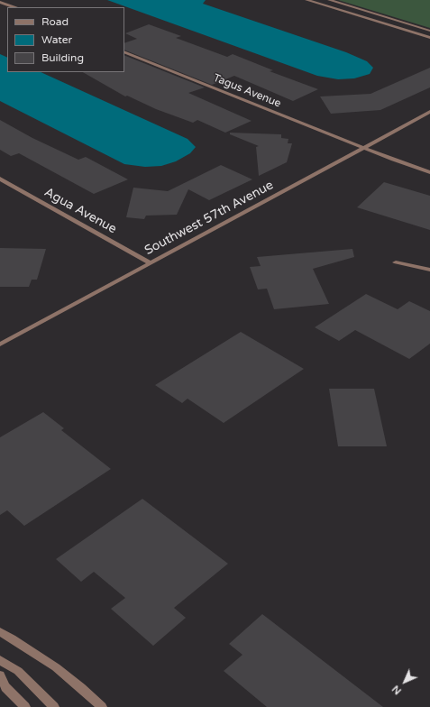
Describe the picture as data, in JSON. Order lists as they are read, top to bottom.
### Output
{
  "streets": {
    "street": ["Tagus Avenue", "Agua Avenue", "Southwest 57th Avenue"]
  },
  "crossings": [
    ["Tagus Avenue", "Southwest 57th Avenue"],
    ["Agua Avenue", "Southwest 57th Avenue"]
  ],
  "legend": ["Road", "Water", "Building"],
  "north": "bottom left"
}
